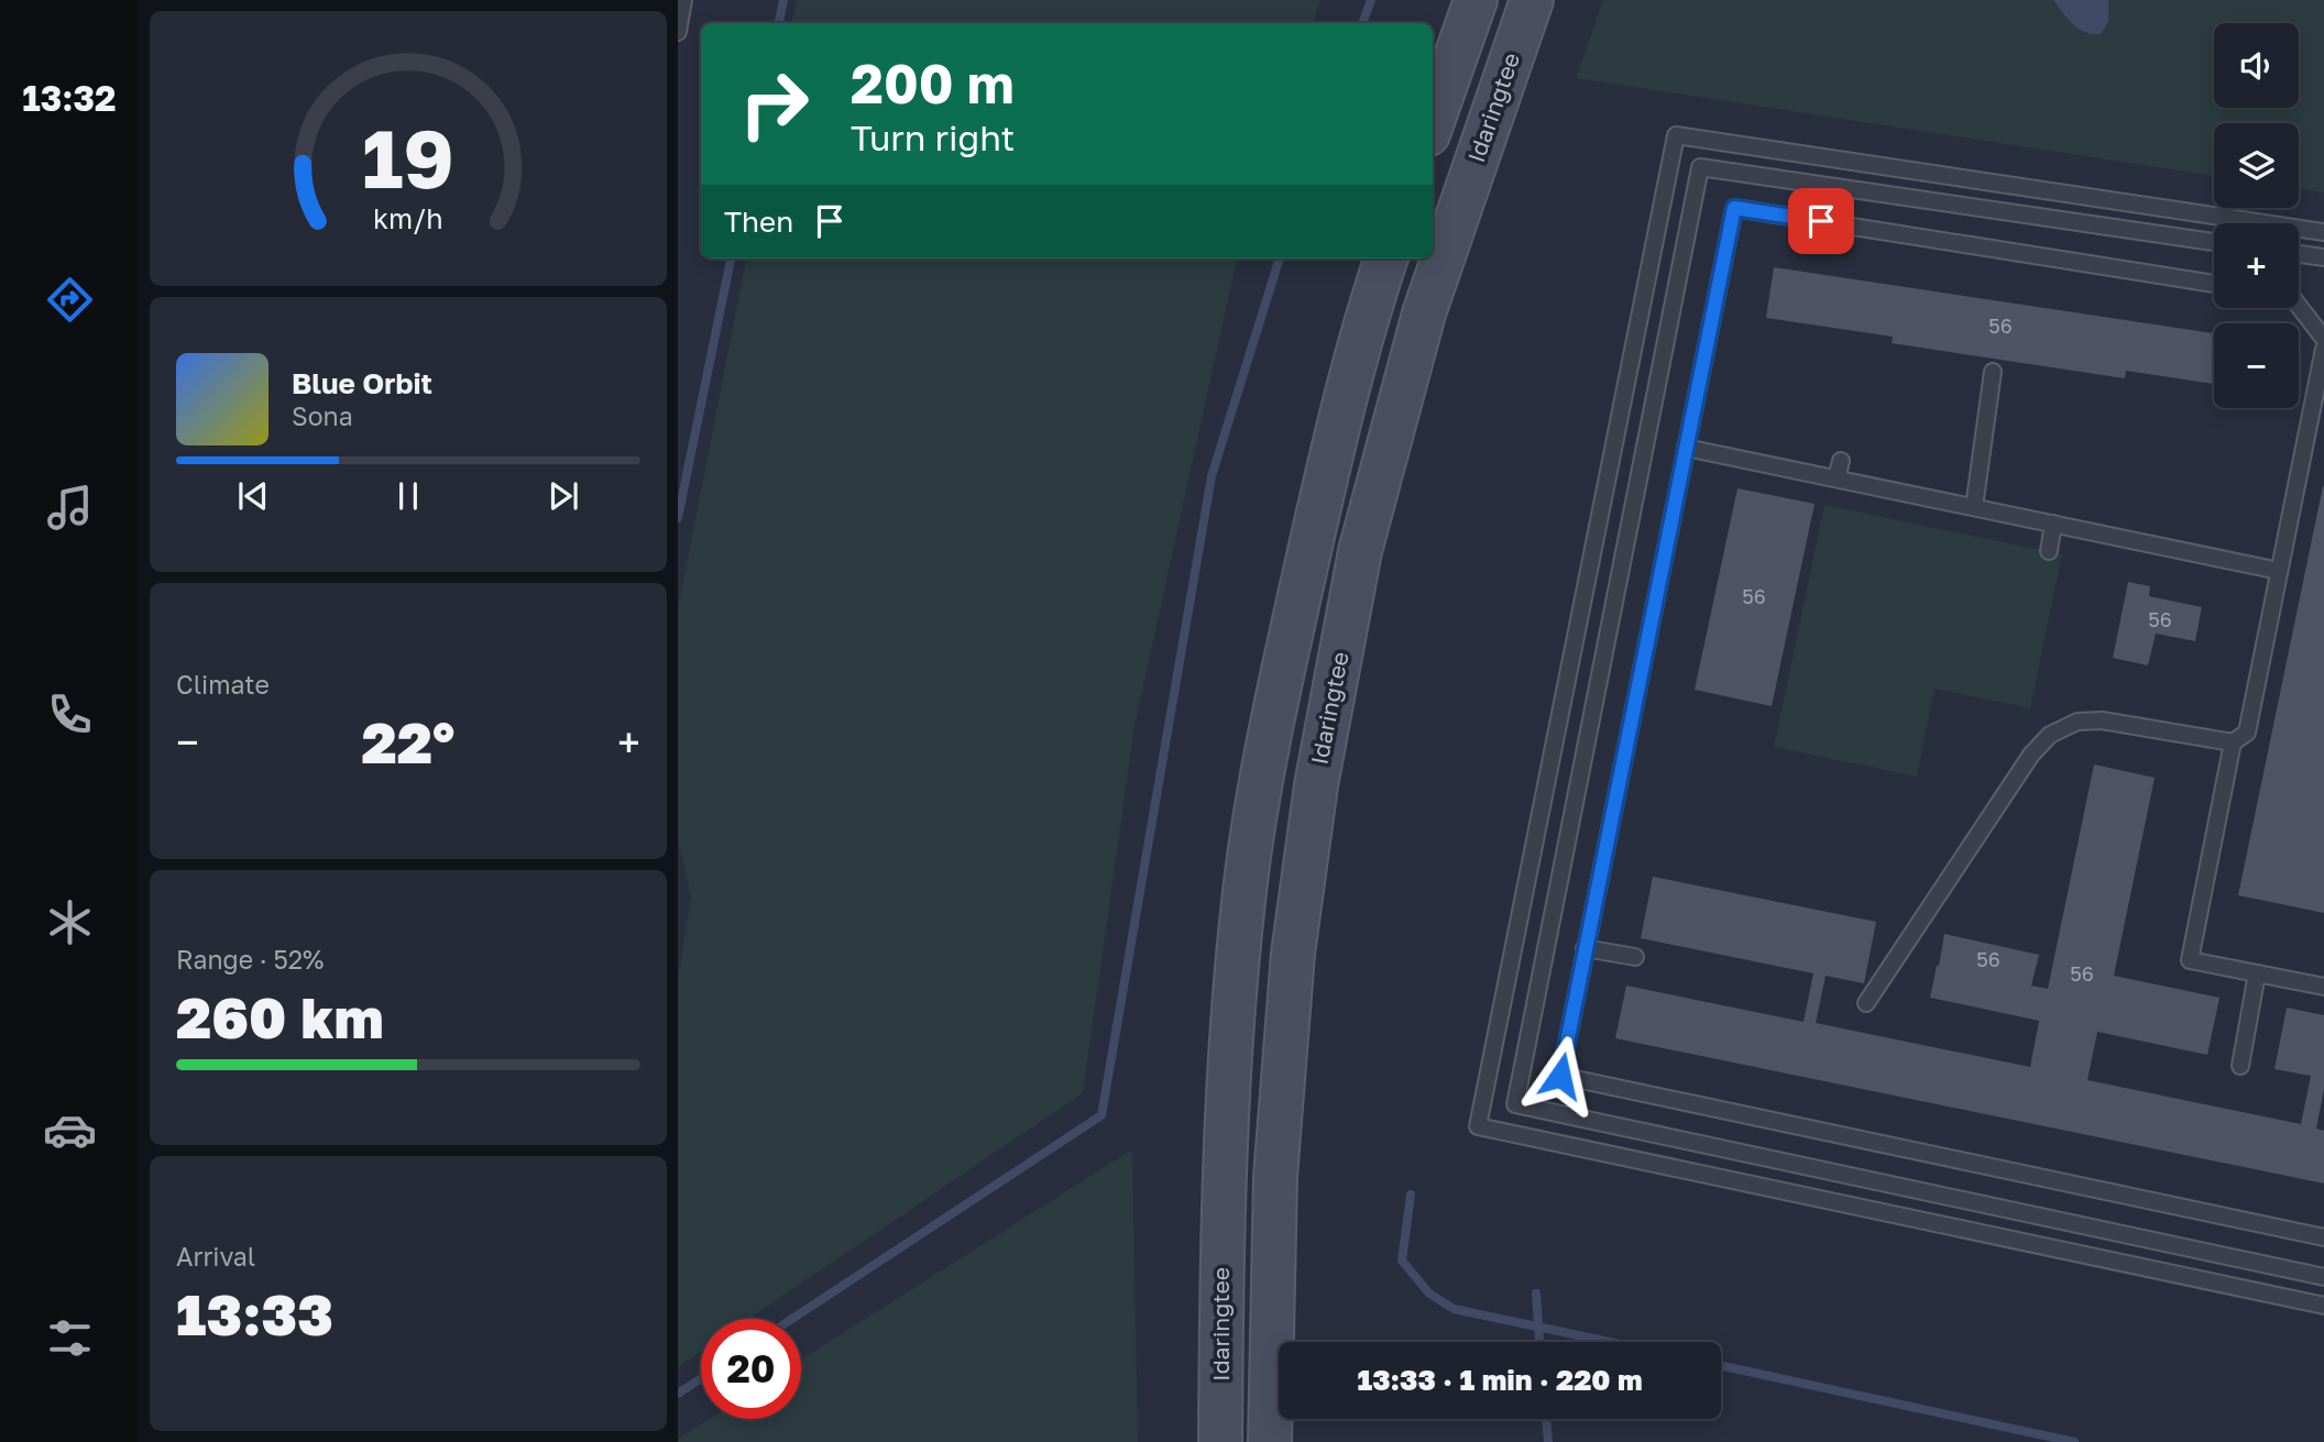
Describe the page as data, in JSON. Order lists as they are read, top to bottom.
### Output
{
  "streets": {
    "main road": ["Idaringtee"]
  },
  "house_numbers": [
    "56",
    "56",
    "56",
    "56",
    "56"
  ],
  "page": {
    "tabs": "13:32",
    "map_buttons": ["+", "−"],
    "turn": ["200 m", "Turn right"],
    "then": "Then",
    "song": ["Blue Orbit", "Sona"],
    "tile": [
      "Climate",
      ["Range · 52%", "260 km"],
      ["Arrival", "13:33"]
    ],
    "heat": ["−", "22°", "+"],
    "limit": "20",
    "trip": "13:33 · 1 min · 220 m",
    "gauge": ["19", "km/h"]
  }
}
